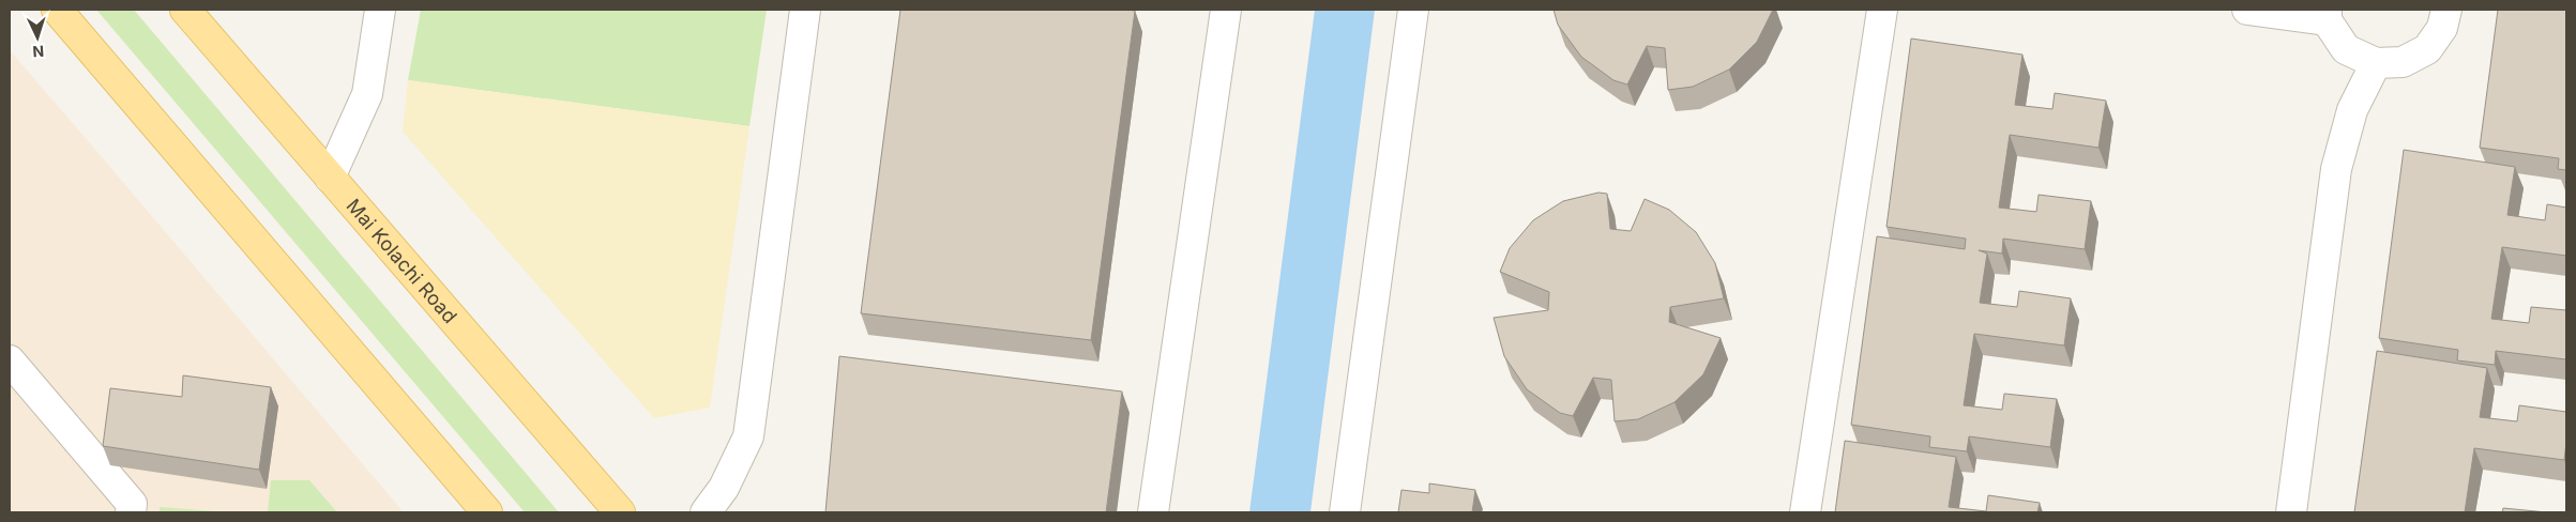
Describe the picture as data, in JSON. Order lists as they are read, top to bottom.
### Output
{
  "streets": {
    "main road": ["Mai Kolachi Road"]
  },
  "north": "bottom"
}
